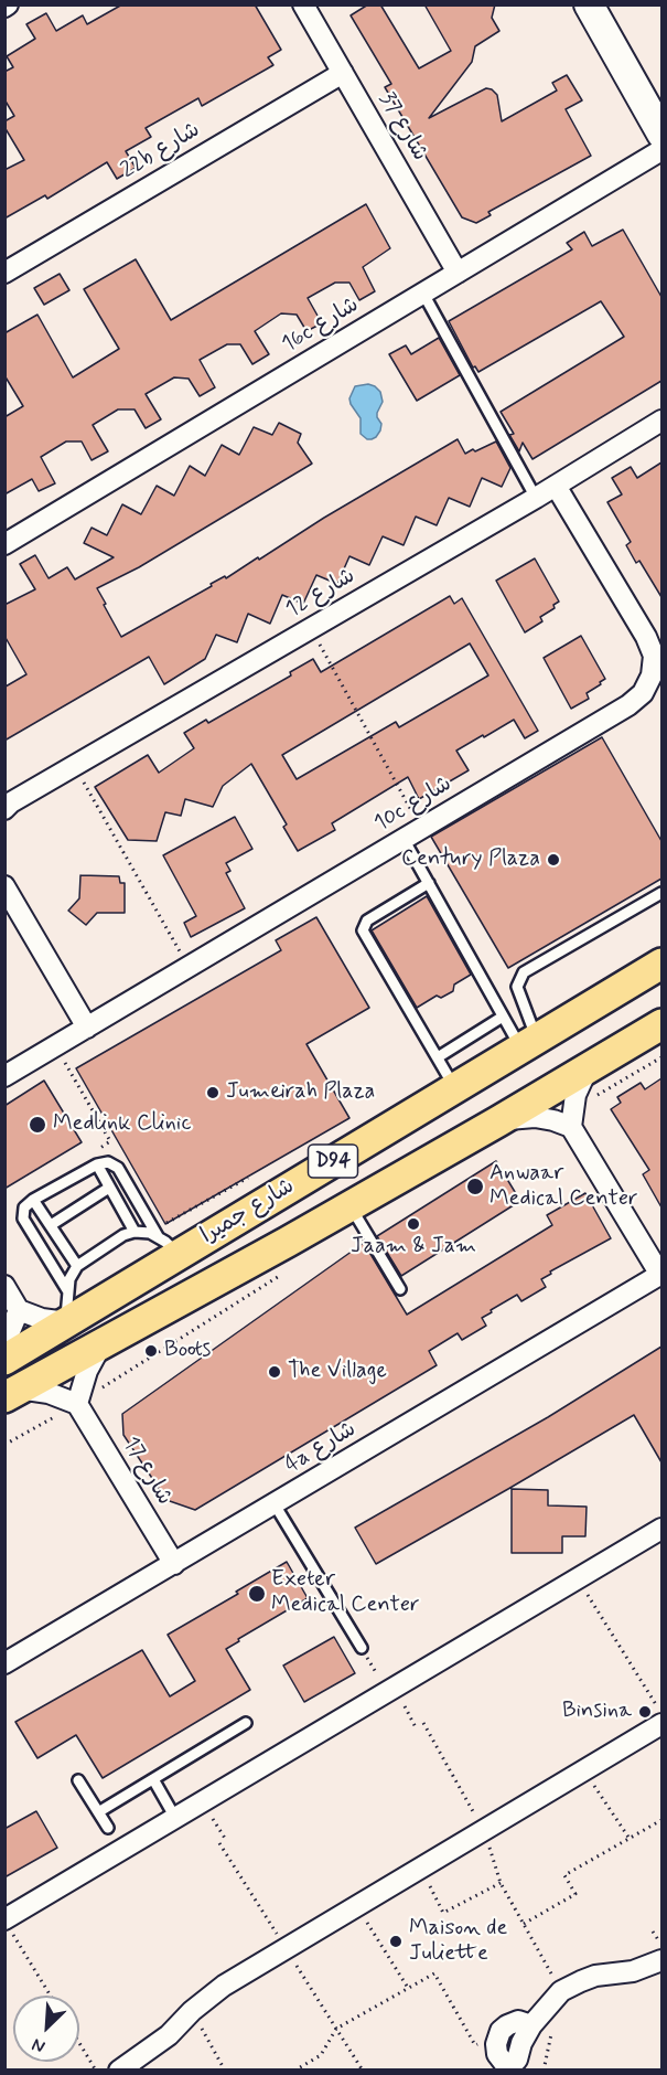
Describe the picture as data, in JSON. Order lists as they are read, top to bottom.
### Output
{
  "streets": {
    "main road": ["D94", "شارع جميرا"],
    "street": [
      "شارع 37",
      "22b شارع",
      "16c شارع",
      "شارع 12",
      "10c شارع",
      "4a شارع",
      "شارع 17"
    ]
  },
  "crossings": [
    ["شارع 37", "22b شارع"],
    ["شارع 37", "16c شارع"],
    ["شارع 12", "10c شارع"],
    ["4a شارع", "شارع 17"]
  ],
  "places": [
    "Century Plaza",
    "Jumeirah Plaza",
    "Medlink Clinic",
    "Anwaar Medical Center",
    "Jaam & Jam",
    "Boots",
    "The Village",
    "Exeter Medical Center",
    "Binsina",
    "Maison de Juliette"
  ],
  "north": "bottom left"
}
